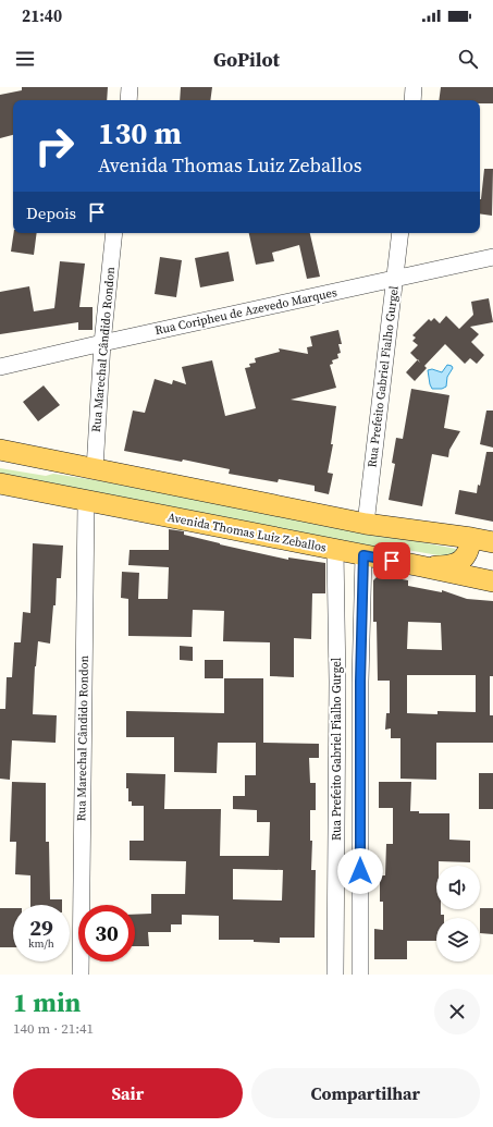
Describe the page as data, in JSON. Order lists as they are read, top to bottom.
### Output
{
  "streets": {
    "main road": ["Avenida Thomas Luiz Zeballos"],
    "street": ["Rua Coripheu de Azevedo Marques", "Rua Marechal Cândido Rondon", "Rua Prefeito Gabriel Fialho Gurgel"]
  },
  "crossings": [
    ["Rua Coripheu de Azevedo Marques", "Rua Marechal Cândido Rondon"],
    ["Rua Coripheu de Azevedo Marques", "Rua Prefeito Gabriel Fialho Gurgel"],
    ["Rua Marechal Cândido Rondon", "Avenida Thomas Luiz Zeballos"],
    ["Rua Prefeito Gabriel Fialho Gurgel", "Avenida Thomas Luiz Zeballos"]
  ],
  "page": {
    "status": "21:40",
    "header": "GoPilot",
    "turn": ["130 m", "Avenida Thomas Luiz Zeballos"],
    "then": "Depois",
    "speed": "29 km/h",
    "limit": "30",
    "heading": ["1 min", "140 m · 21:41"],
    "buttons": ["Sair", "Compartilhar"]
  }
}
